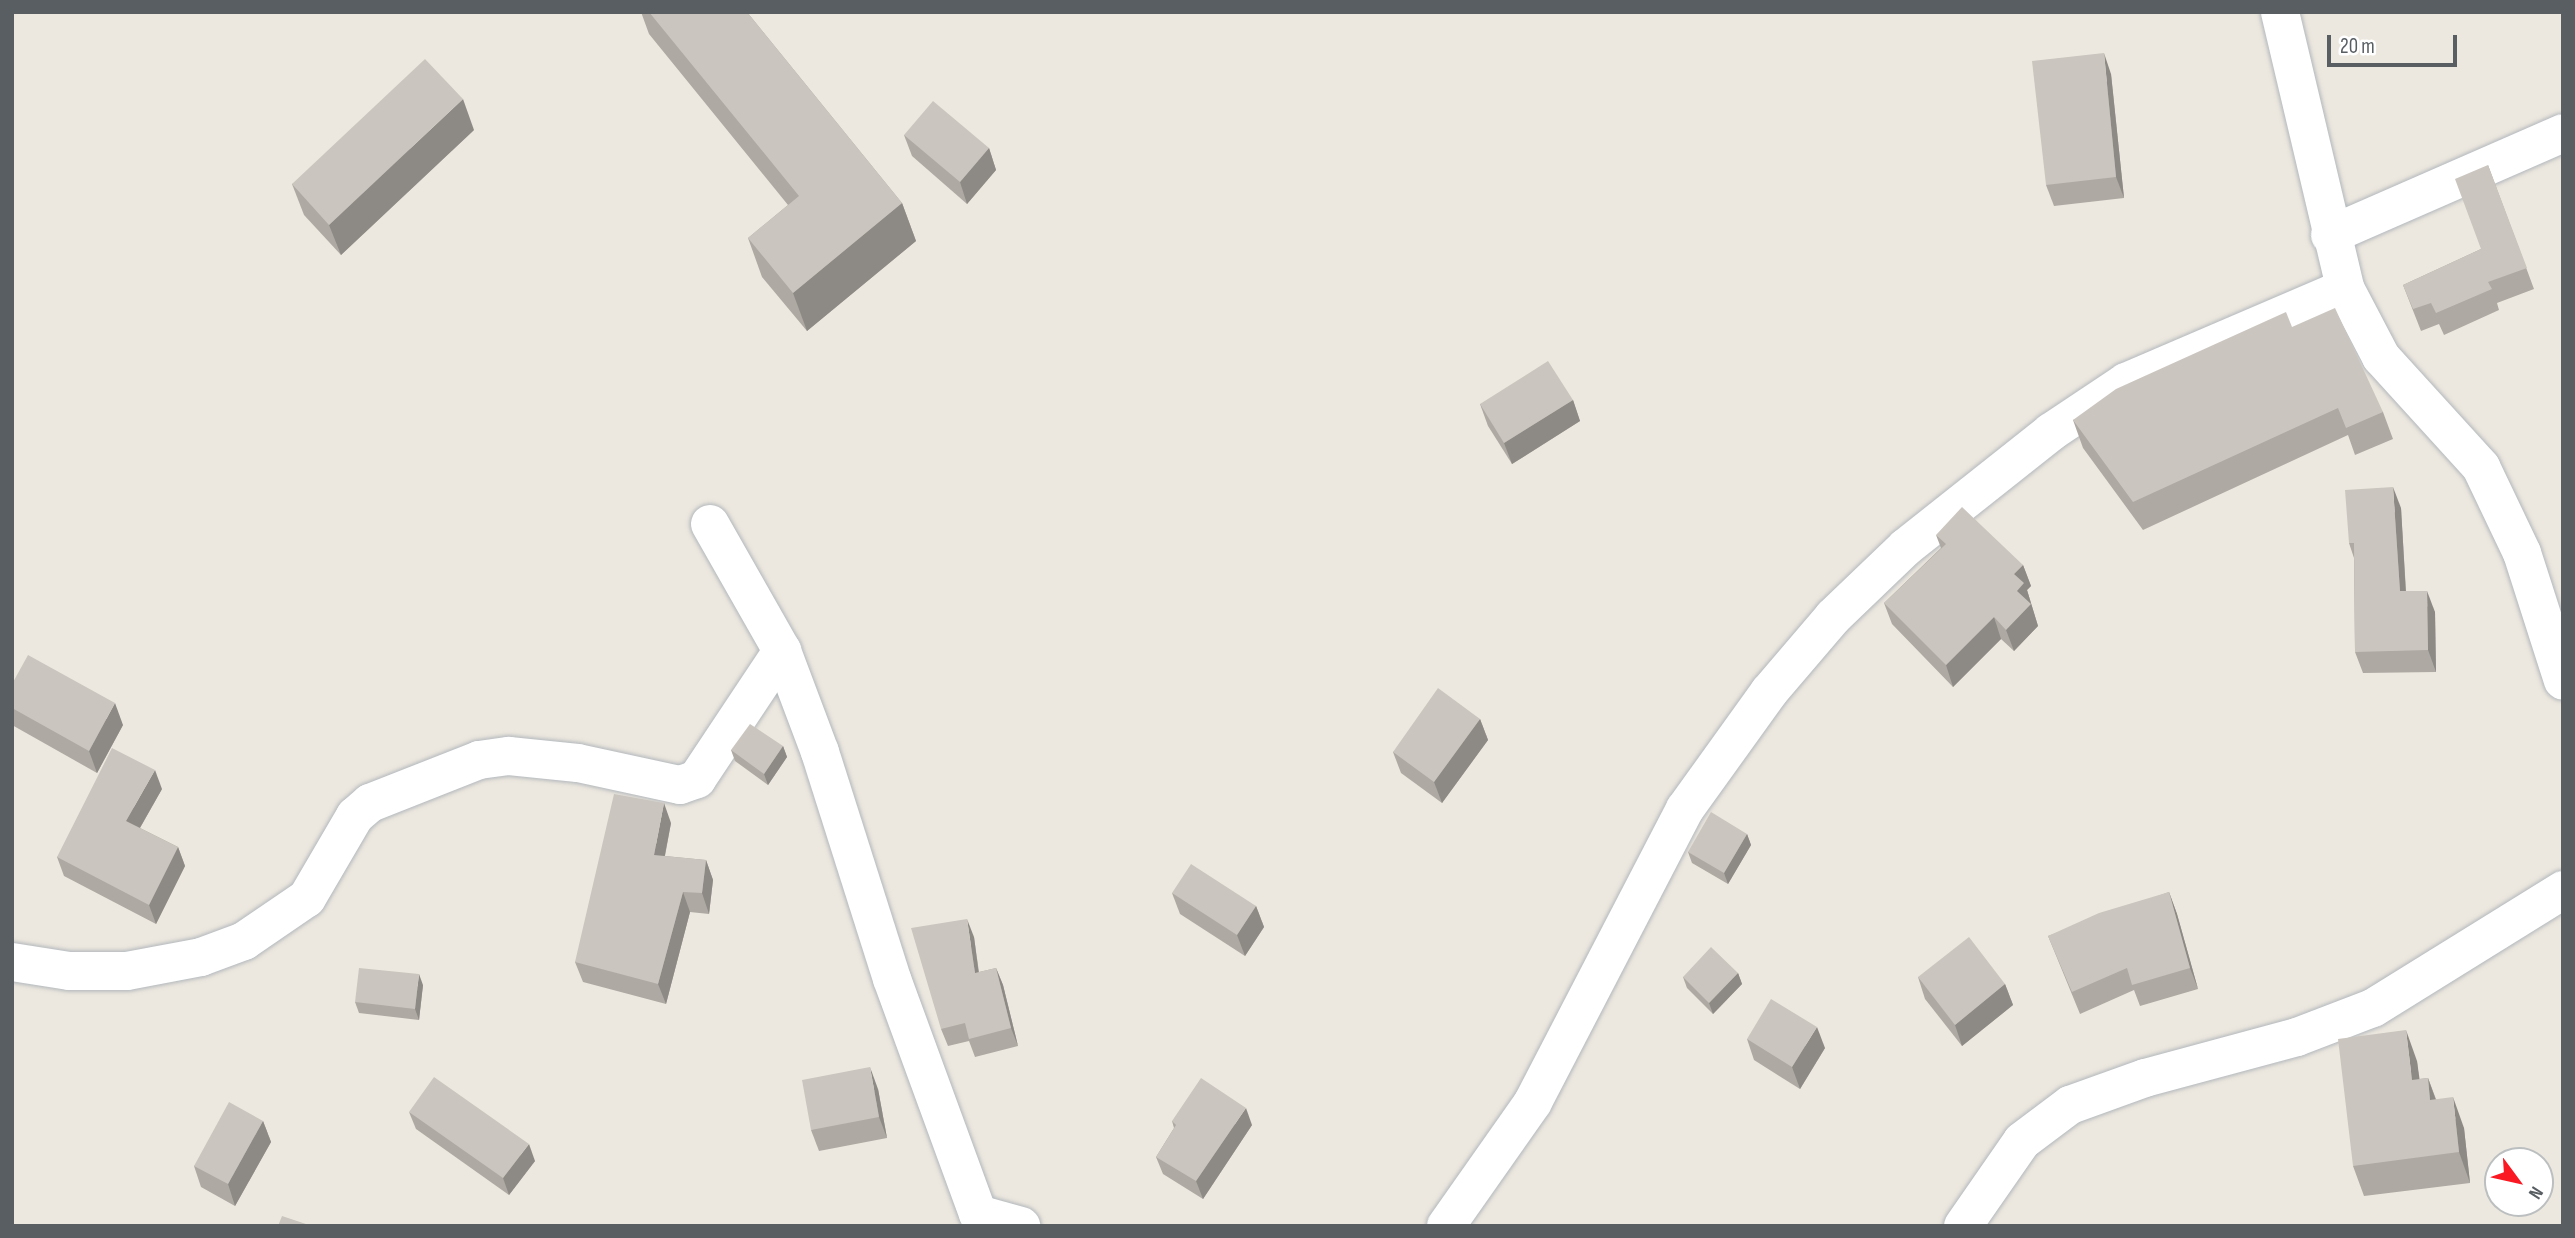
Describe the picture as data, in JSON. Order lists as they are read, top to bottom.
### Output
{
  "scale_bar": "20 m",
  "north": "bottom right"
}
